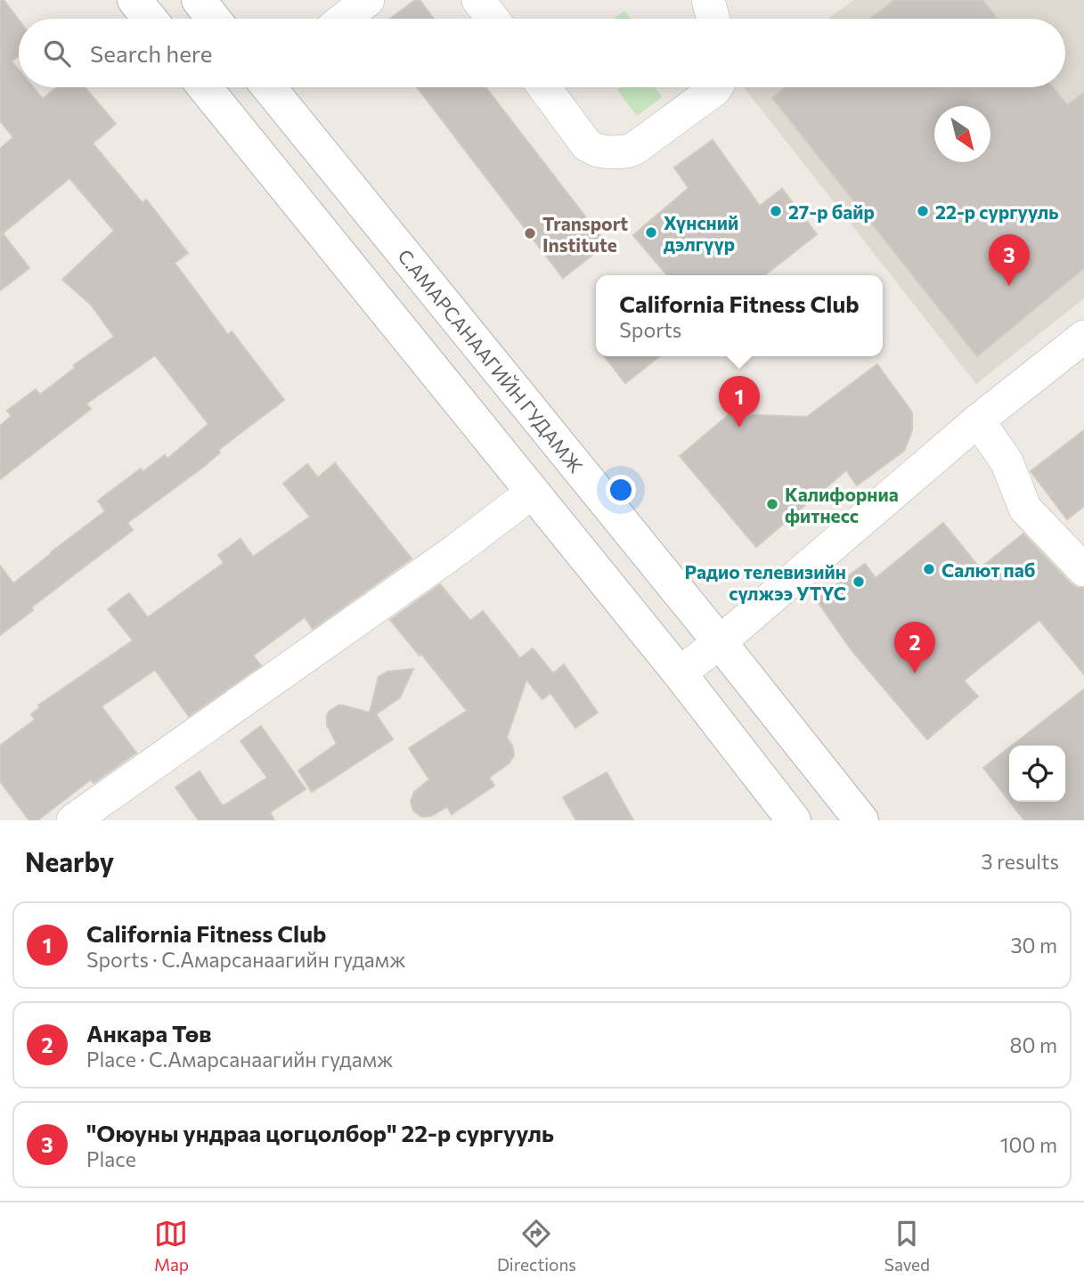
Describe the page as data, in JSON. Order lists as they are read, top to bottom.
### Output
{
  "streets": {
    "main road": ["С.АМАРСАНААГИЙН ГУДАМЖ"]
  },
  "places": [
    "27-р байр",
    "22-р сургууль",
    "Хүнсний дэлгүүр",
    "Transport Institute",
    "Калифорниа фитнесс",
    "Салют паб",
    "Радио телевизийн сүлжээ УТҮС"
  ],
  "north": "bottom right",
  "page": {
    "search": "Search here",
    "pins": ["3", "1", "2"],
    "popup": ["California Fitness Club", "Sports"],
    "heading": ["Nearby", "3 results"],
    "list": [
      {
        "mark": "1",
        "name": "California Fitness Club",
        "note": "Sports · С.Амарсанаагийн гудамж",
        "value": "30 m"
      },
      {
        "mark": "2",
        "name": "Анкара Төв",
        "note": "Place · С.Амарсанаагийн гудамж",
        "value": "80 m"
      },
      {
        "mark": "3",
        "name": "\"Оюуны ундраа цогцолбор\" 22-р сургууль",
        "note": "Place",
        "value": "100 m"
      }
    ],
    "nav": ["Map", "Directions", "Saved"]
  }
}
